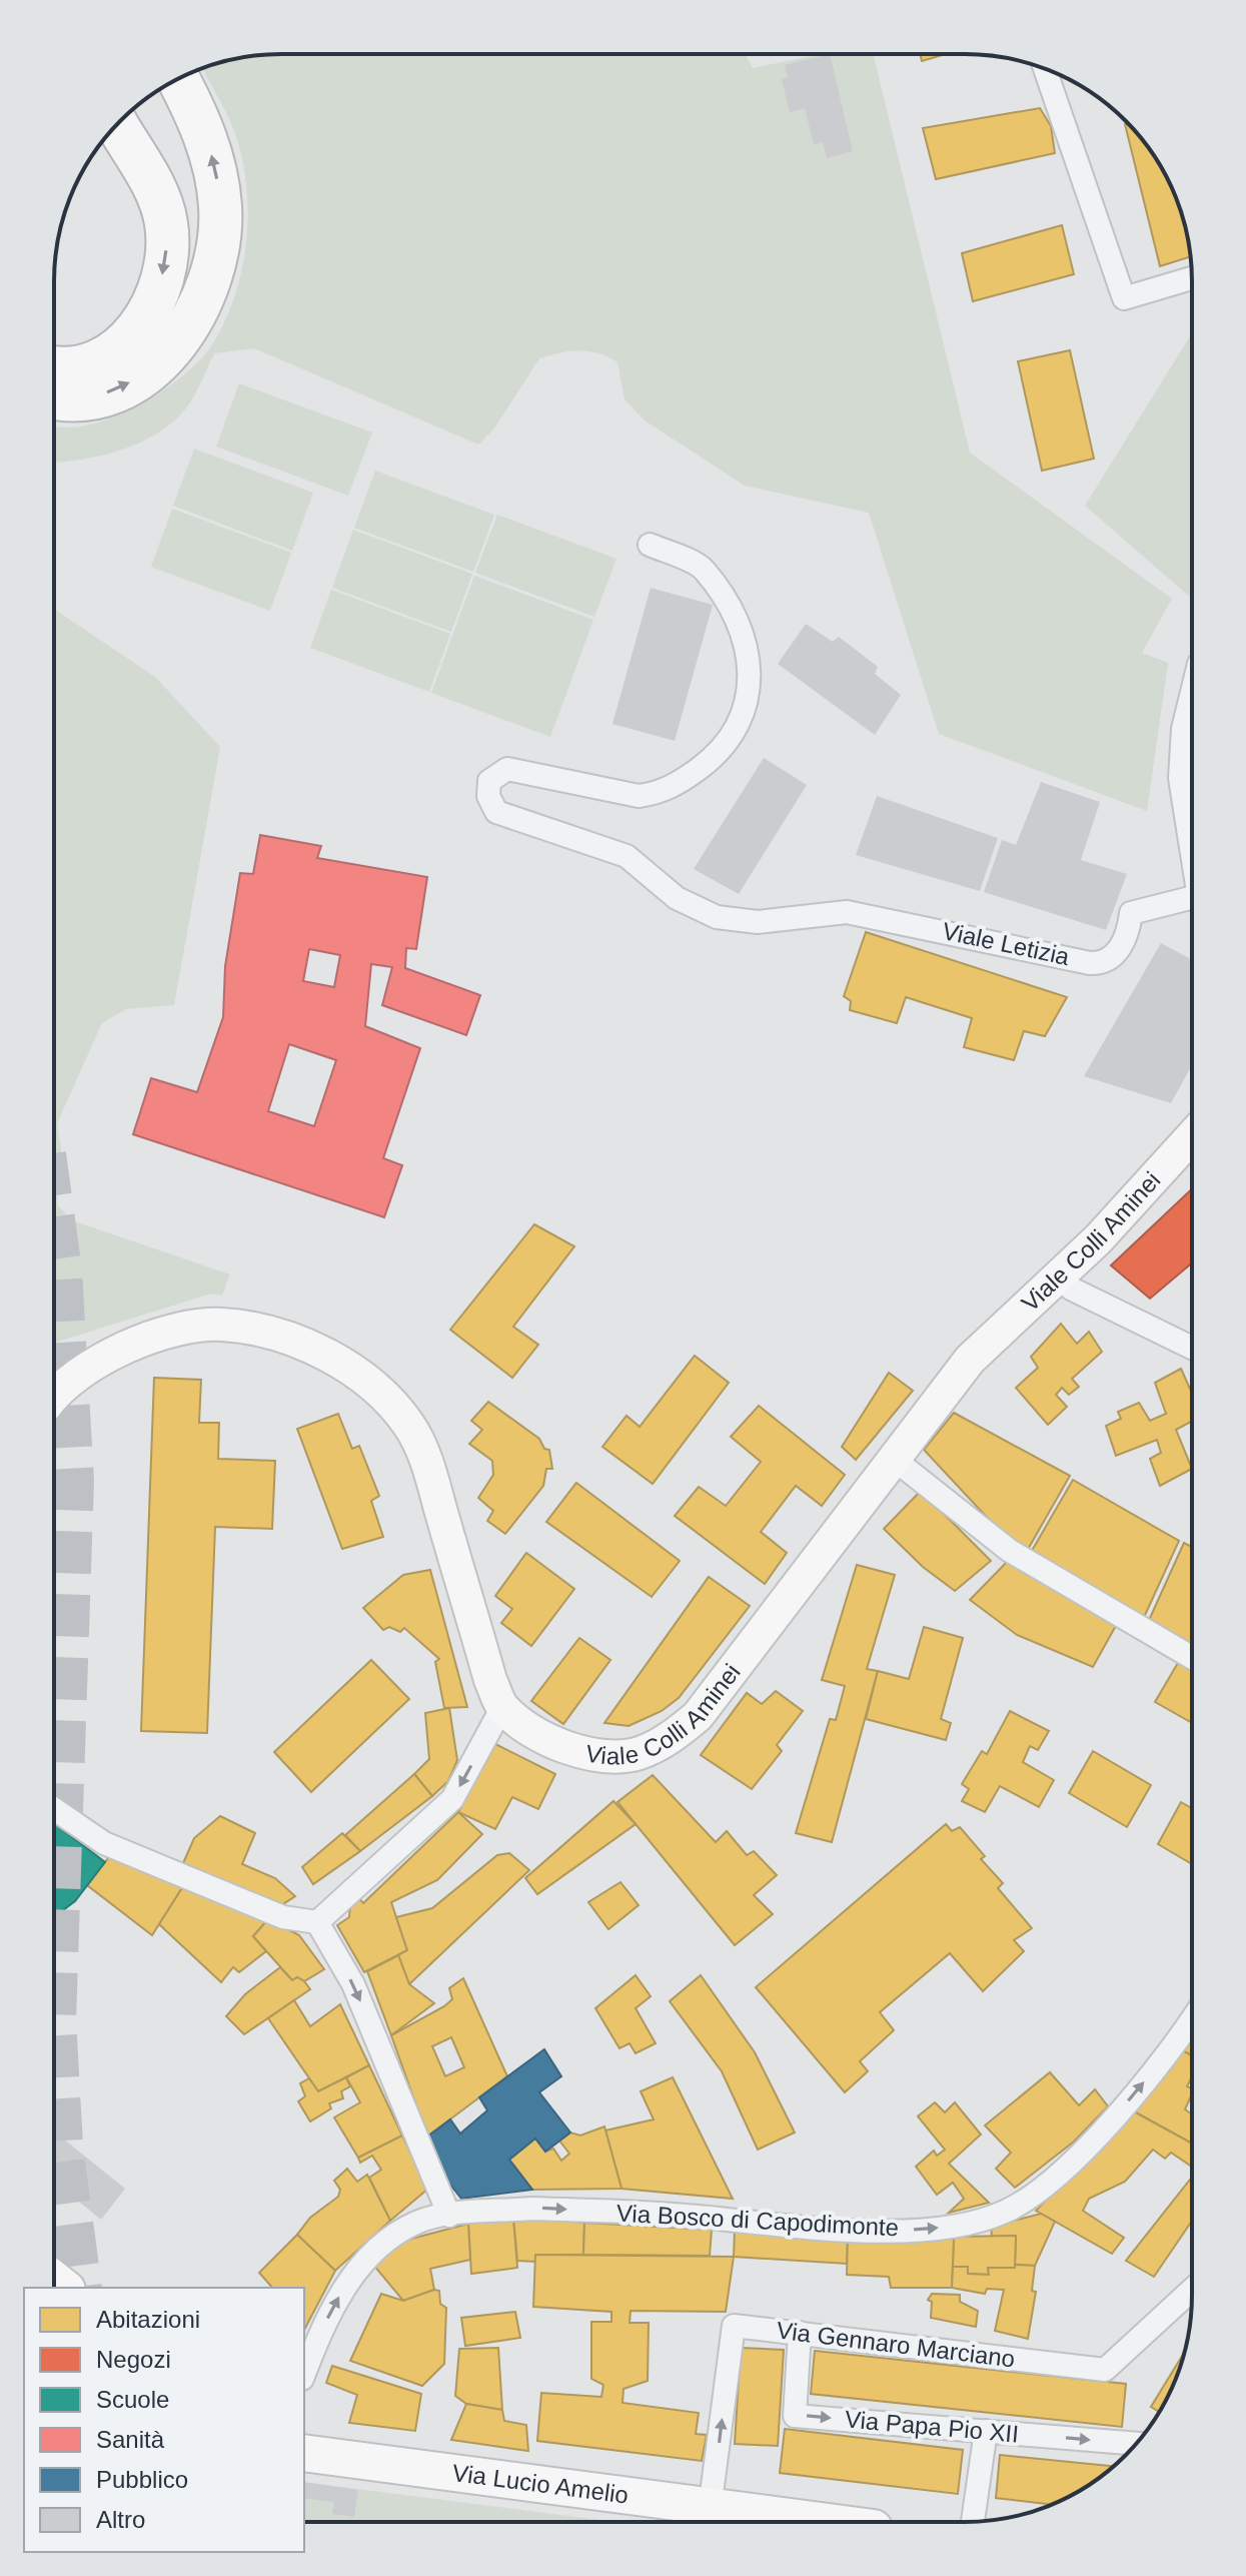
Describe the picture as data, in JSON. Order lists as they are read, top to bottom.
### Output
{
  "streets": {
    "main road": ["Viale Colli Aminei", "Via Lucio Amelio"],
    "street": [
      "Viale Letizia",
      "Via Bosco di Capodimonte",
      "Via Gennaro Marciano",
      "Via Papa Pio XII"
    ]
  },
  "crossings": [
    ["Via Gennaro Marciano", "Via Papa Pio XII"],
    ["Via Gennaro Marciano", "Via Lucio Amelio"]
  ],
  "one_way": ["Via Bosco di Capodimonte", "Via Papa Pio XII"],
  "legend": [
    "Abitazioni",
    "Negozi",
    "Scuole",
    "Sanità",
    "Pubblico",
    "Altro"
  ]
}
